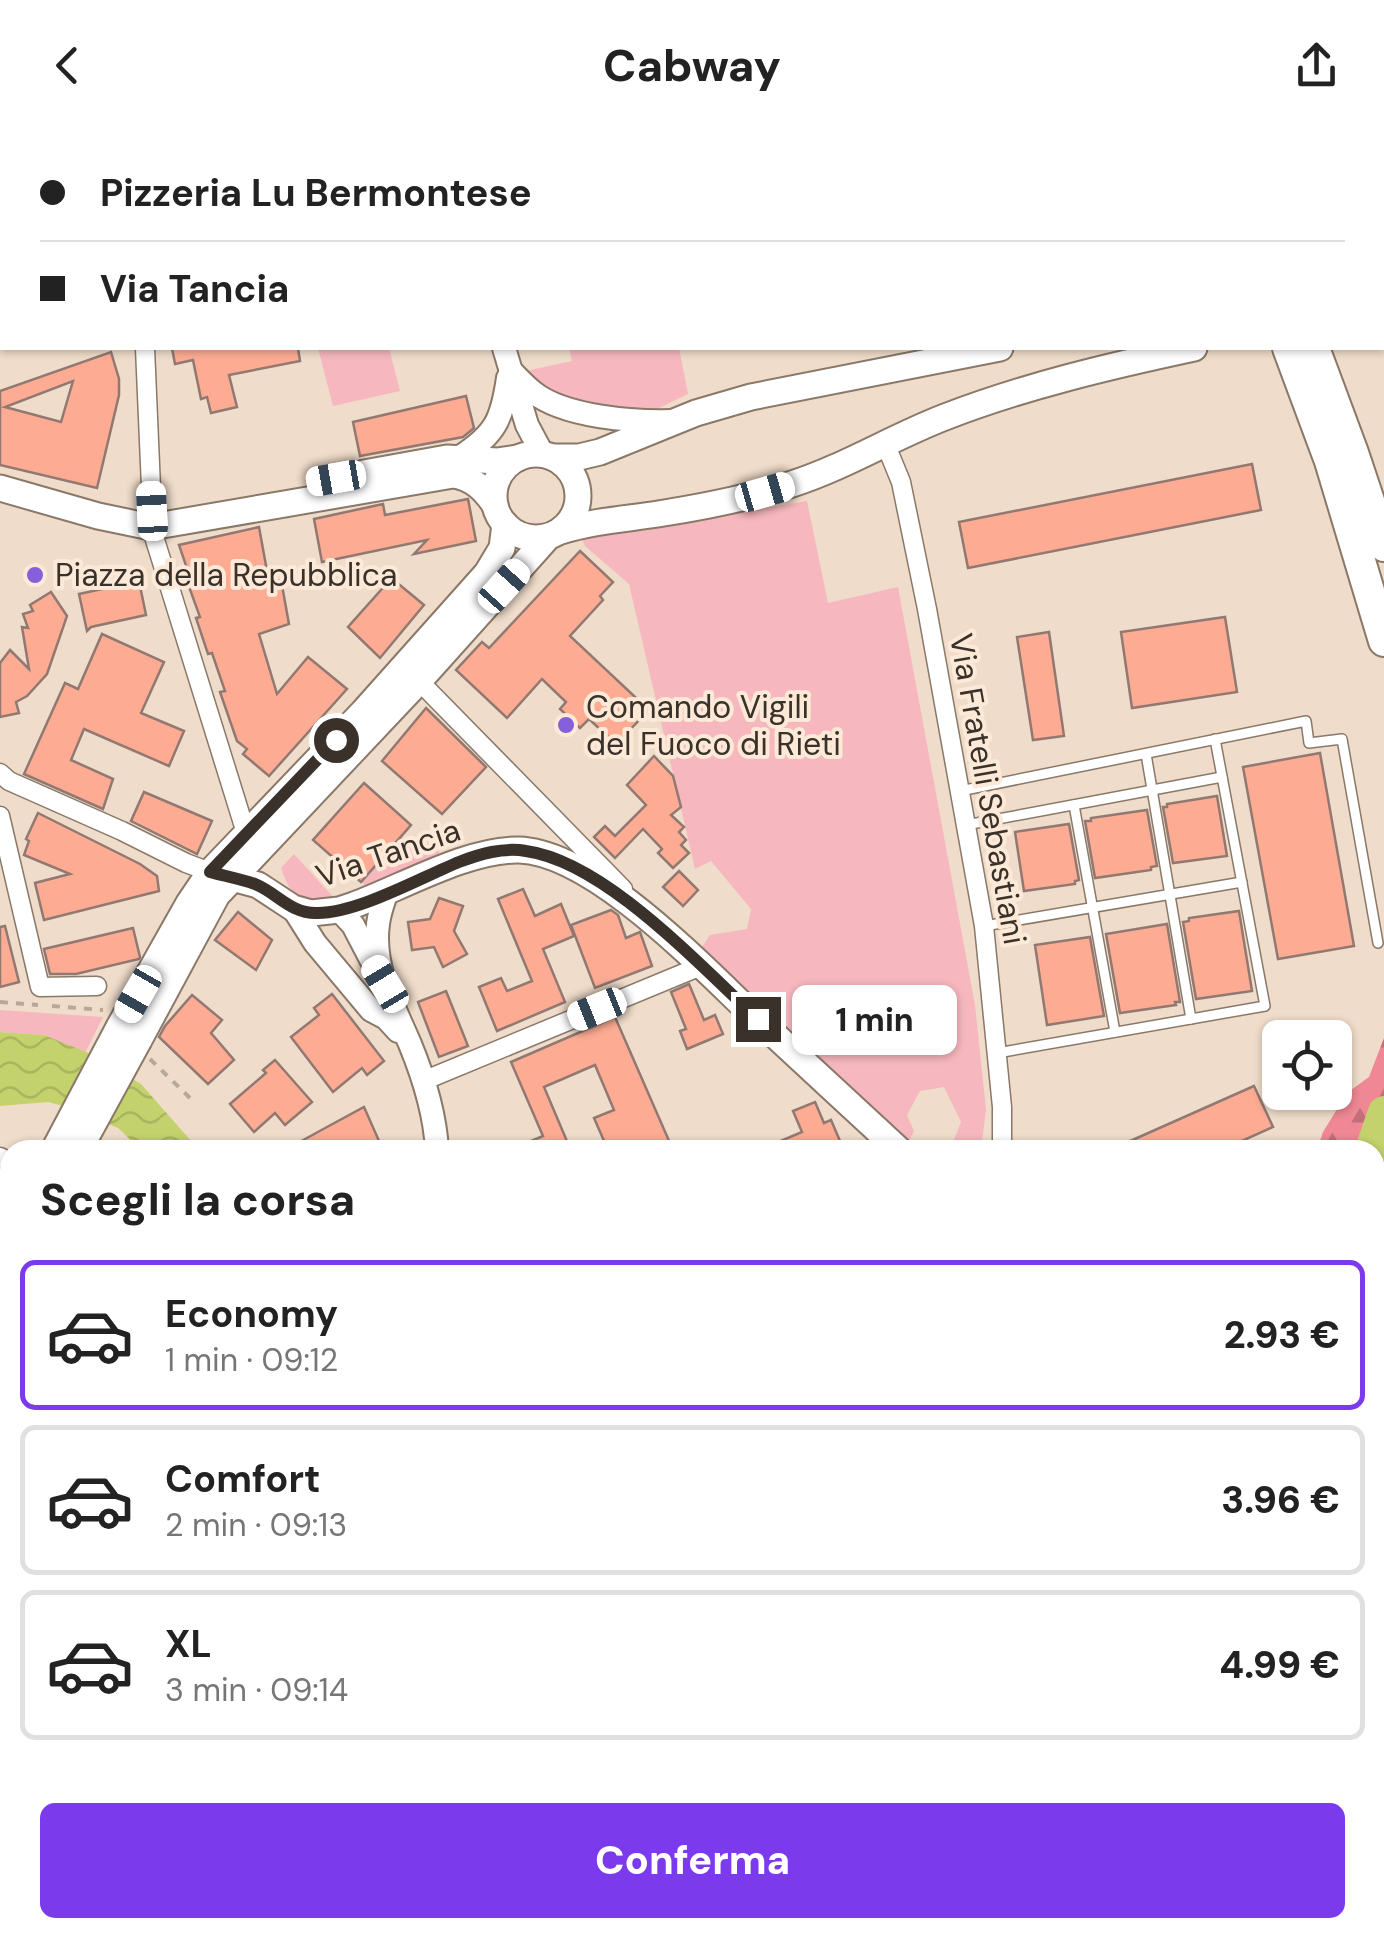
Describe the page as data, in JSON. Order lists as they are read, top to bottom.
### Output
{
  "streets": {
    "main road": ["Via Tancia"],
    "street": ["Via Fratelli Sebastiani"]
  },
  "places": ["Piazza della Repubblica", "Comando Vigili del Fuoco di Rieti"],
  "page": {
    "header": "Cabway",
    "banner": ["Pizzeria Lu Bermontese", "Via Tancia"],
    "bubble": "1 min",
    "heading": "Scegli la corsa",
    "list": [
      {
        "name": "Economy",
        "note": "1 min · 09:12",
        "value": "2.93 €"
      },
      {
        "name": "Comfort",
        "note": "2 min · 09:13",
        "value": "3.96 €"
      },
      {
        "name": "XL",
        "note": "3 min · 09:14",
        "value": "4.99 €"
      }
    ],
    "buttons": "Conferma"
  }
}
